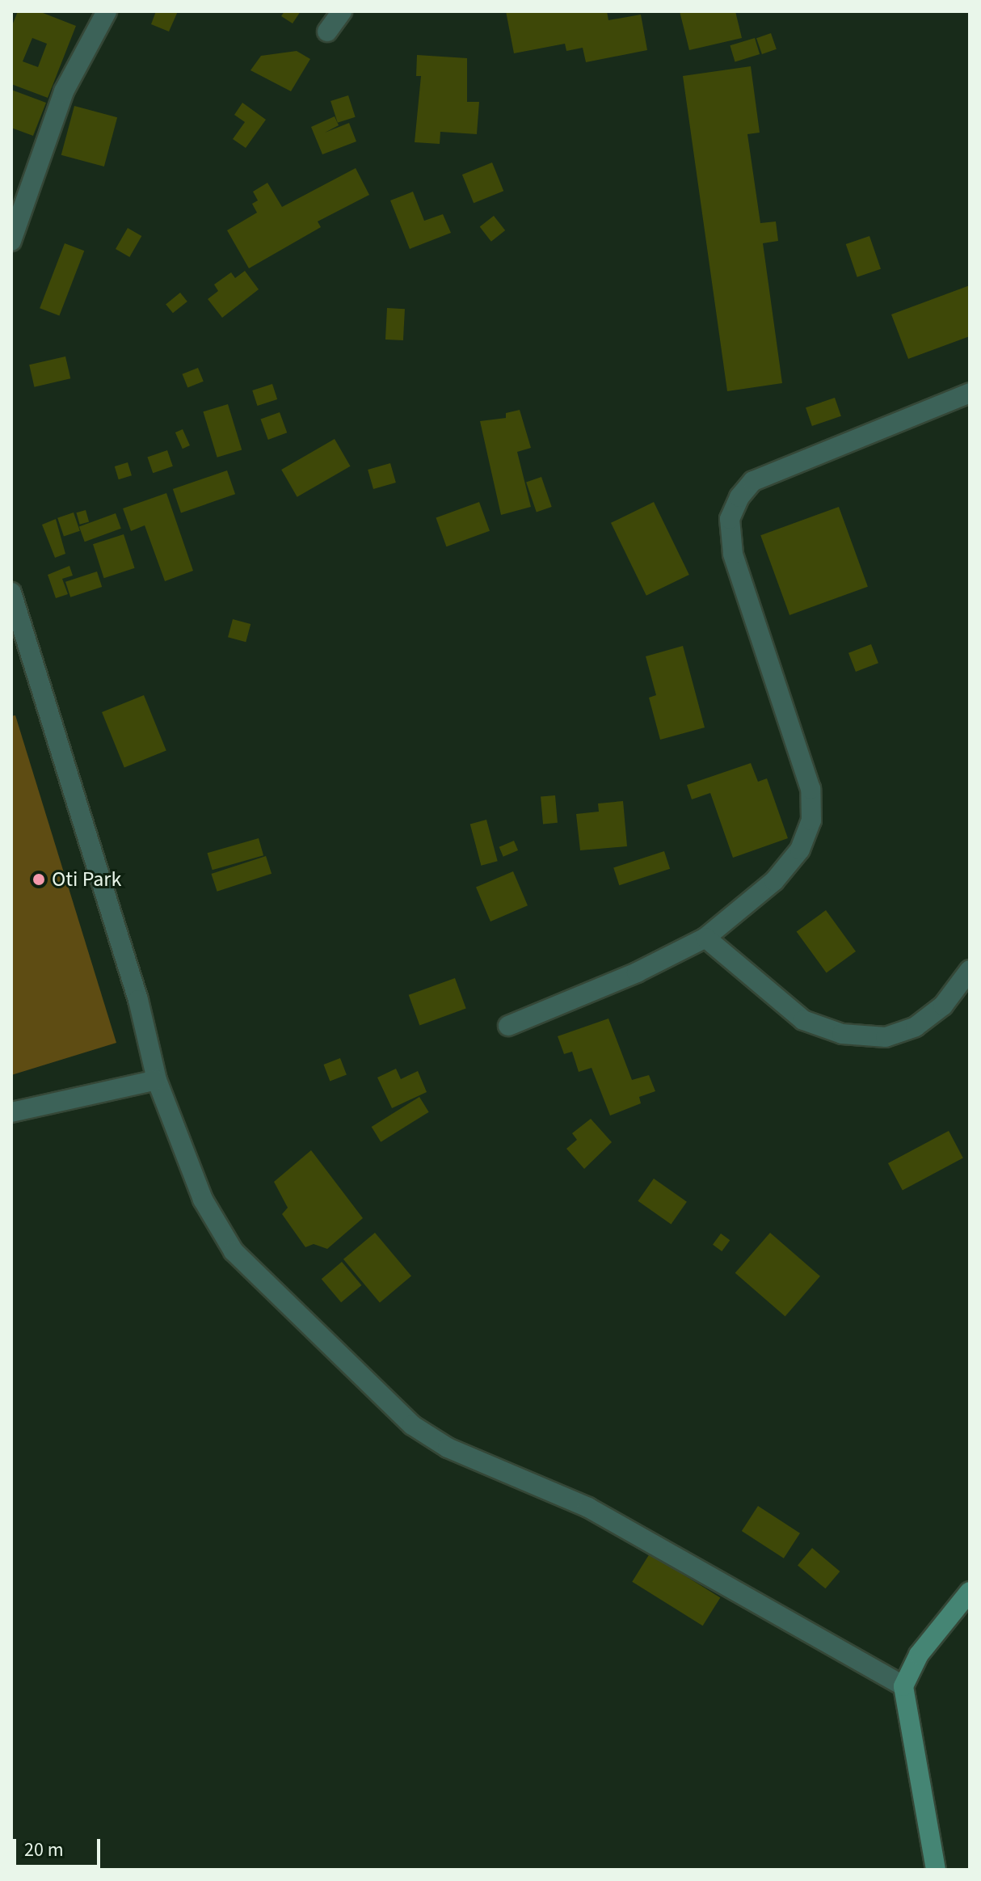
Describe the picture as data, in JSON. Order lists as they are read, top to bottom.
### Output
{
  "places": ["Oti Park"],
  "scale_bar": "20 m"
}
